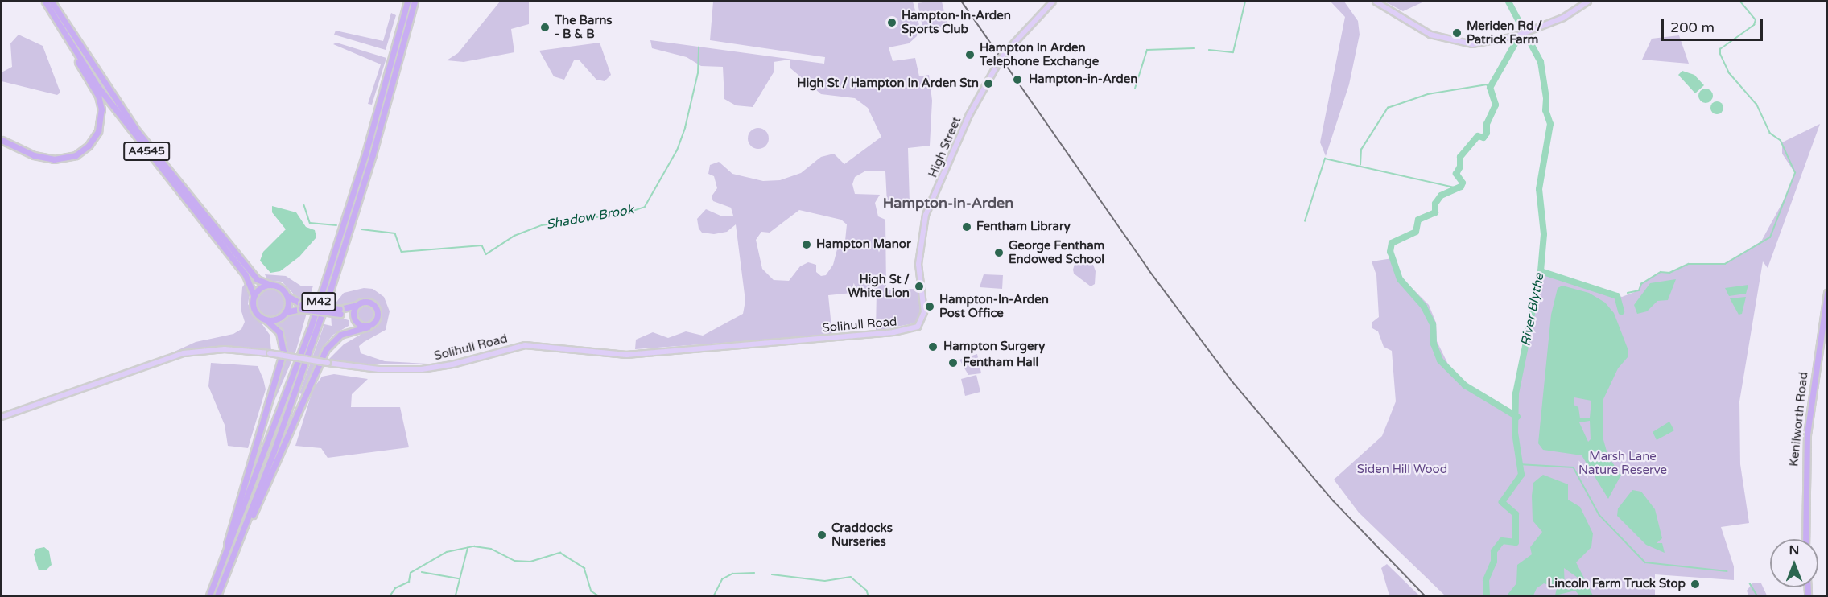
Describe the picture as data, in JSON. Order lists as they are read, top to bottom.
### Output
{
  "streets": {
    "highway": ["A4545", "M42", "Kenilworth Road"],
    "main road": ["High Street", "Solihull Road"]
  },
  "crossings": [
    ["High Street", "Solihull Road"],
    ["A4545", "M42"]
  ],
  "districts": ["Hampton-in-Arden"],
  "water": ["Shadow Brook", "River Blythe"],
  "parks": ["Marsh Lane Nature Reserve", "Siden Hill Wood"],
  "places": [
    "Hampton-In-Arden Sports Club",
    "The Barns - B & B",
    "Meriden Rd / Patrick Farm",
    "Hampton In Arden Telephone Exchange",
    "Hampton-in-Arden",
    "High St / Hampton In Arden Stn",
    "Fentham Library",
    "Hampton Manor",
    "George Fentham Endowed School",
    "High St / White Lion",
    "Hampton-In-Arden Post Office",
    "Hampton Surgery",
    "Fentham Hall",
    "Craddocks Nurseries",
    "Lincoln Farm Truck Stop"
  ],
  "scale_bar": "200 m",
  "north": "top"
}
